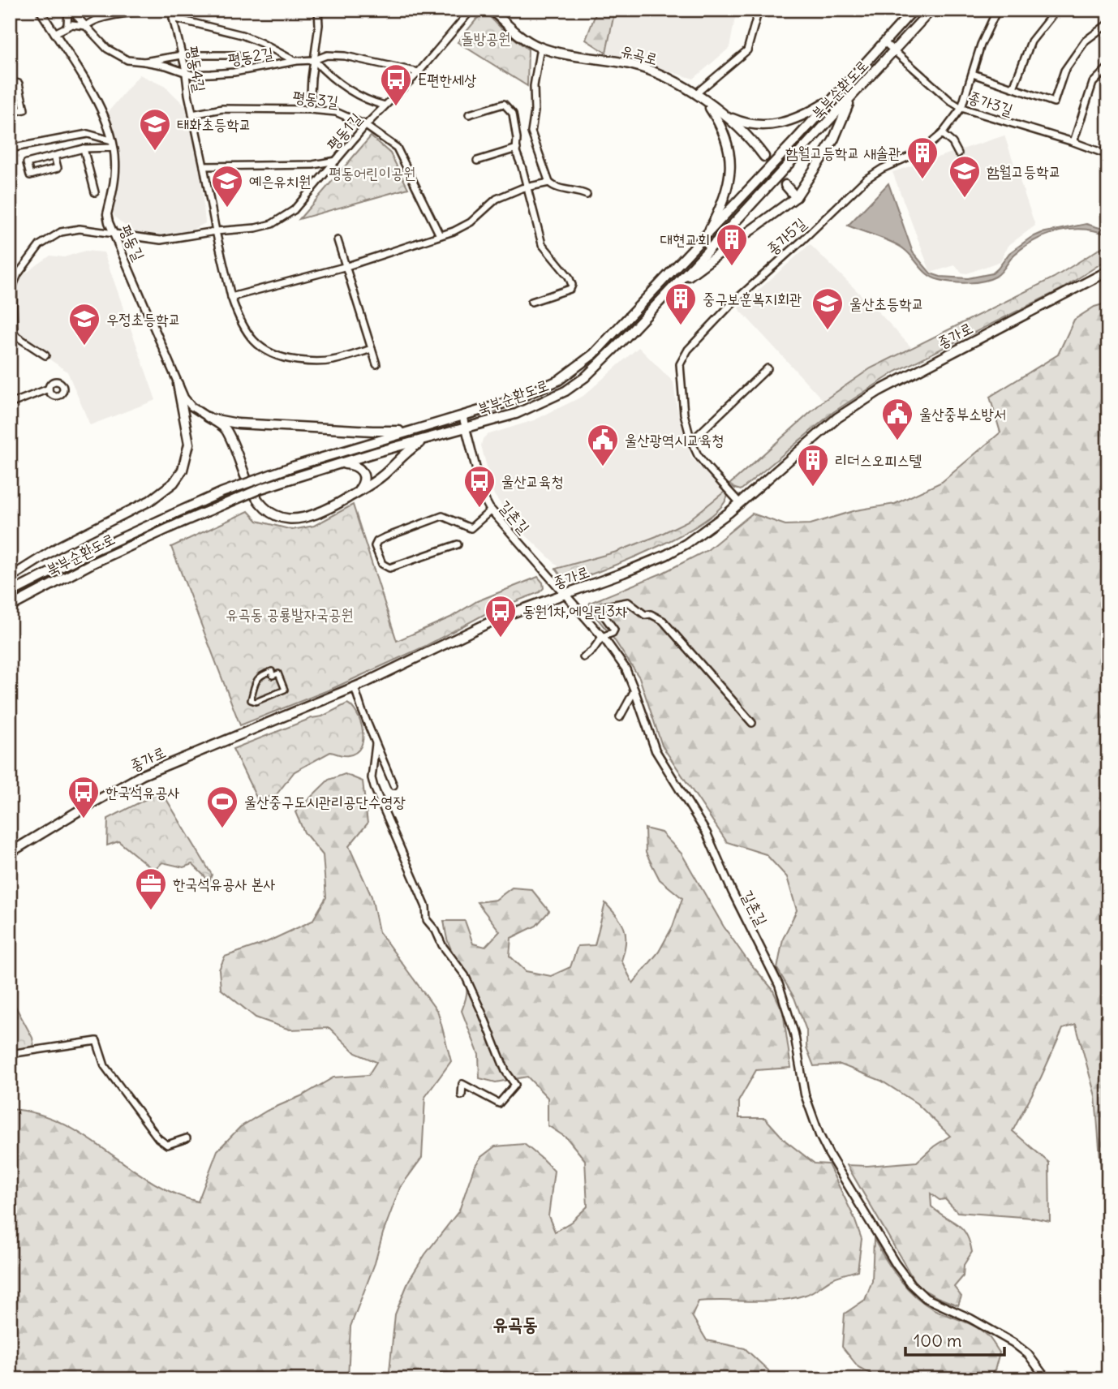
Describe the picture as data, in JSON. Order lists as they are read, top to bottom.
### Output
{
  "streets": {
    "main road": ["유곡로", "북부순환도로", "종가로"],
    "street": [
      "평동2길",
      "평동4길",
      "평동3길",
      "종가3길",
      "평동1길",
      "종가5길",
      "평동길",
      "길촌길"
    ]
  },
  "crossings": [
    ["평동2길", "평동4길"],
    ["평동2길", "평동1길"],
    ["평동4길", "평동3길"],
    ["평동4길", "평동1길"],
    ["북부순환도로", "종가3길"],
    ["북부순환도로", "길촌길"],
    ["평동3길", "평동1길"],
    ["종가3길", "종가5길"],
    ["평동1길", "평동길"],
    ["종가5길", "종가로"],
    ["종가로", "길촌길"]
  ],
  "districts": ["유곡동"],
  "parks": ["돌방공원", "평동어린이공원", "유곡동 공룡발자국공원"],
  "places": {
    "bus stop": [
      "E편한세상",
      "울산교육청",
      "동원1차,에일린3차",
      "한국석유공사"
    ],
    "school or university": [
      "태화초등학교",
      "함월고등학교",
      "예은유치원",
      "울산초등학교",
      "우정초등학교"
    ],
    "building": [
      "함월고등학교 새솔관",
      "대현교회",
      "중구보훈복지회관",
      "리더스오피스텔"
    ],
    "public building": ["울산중부소방서", "울산광역시교육청"],
    "sports": ["울산중구도시관리공단수영장"],
    "office": ["한국석유공사 본사"]
  },
  "scale_bar": "100 m"
}
